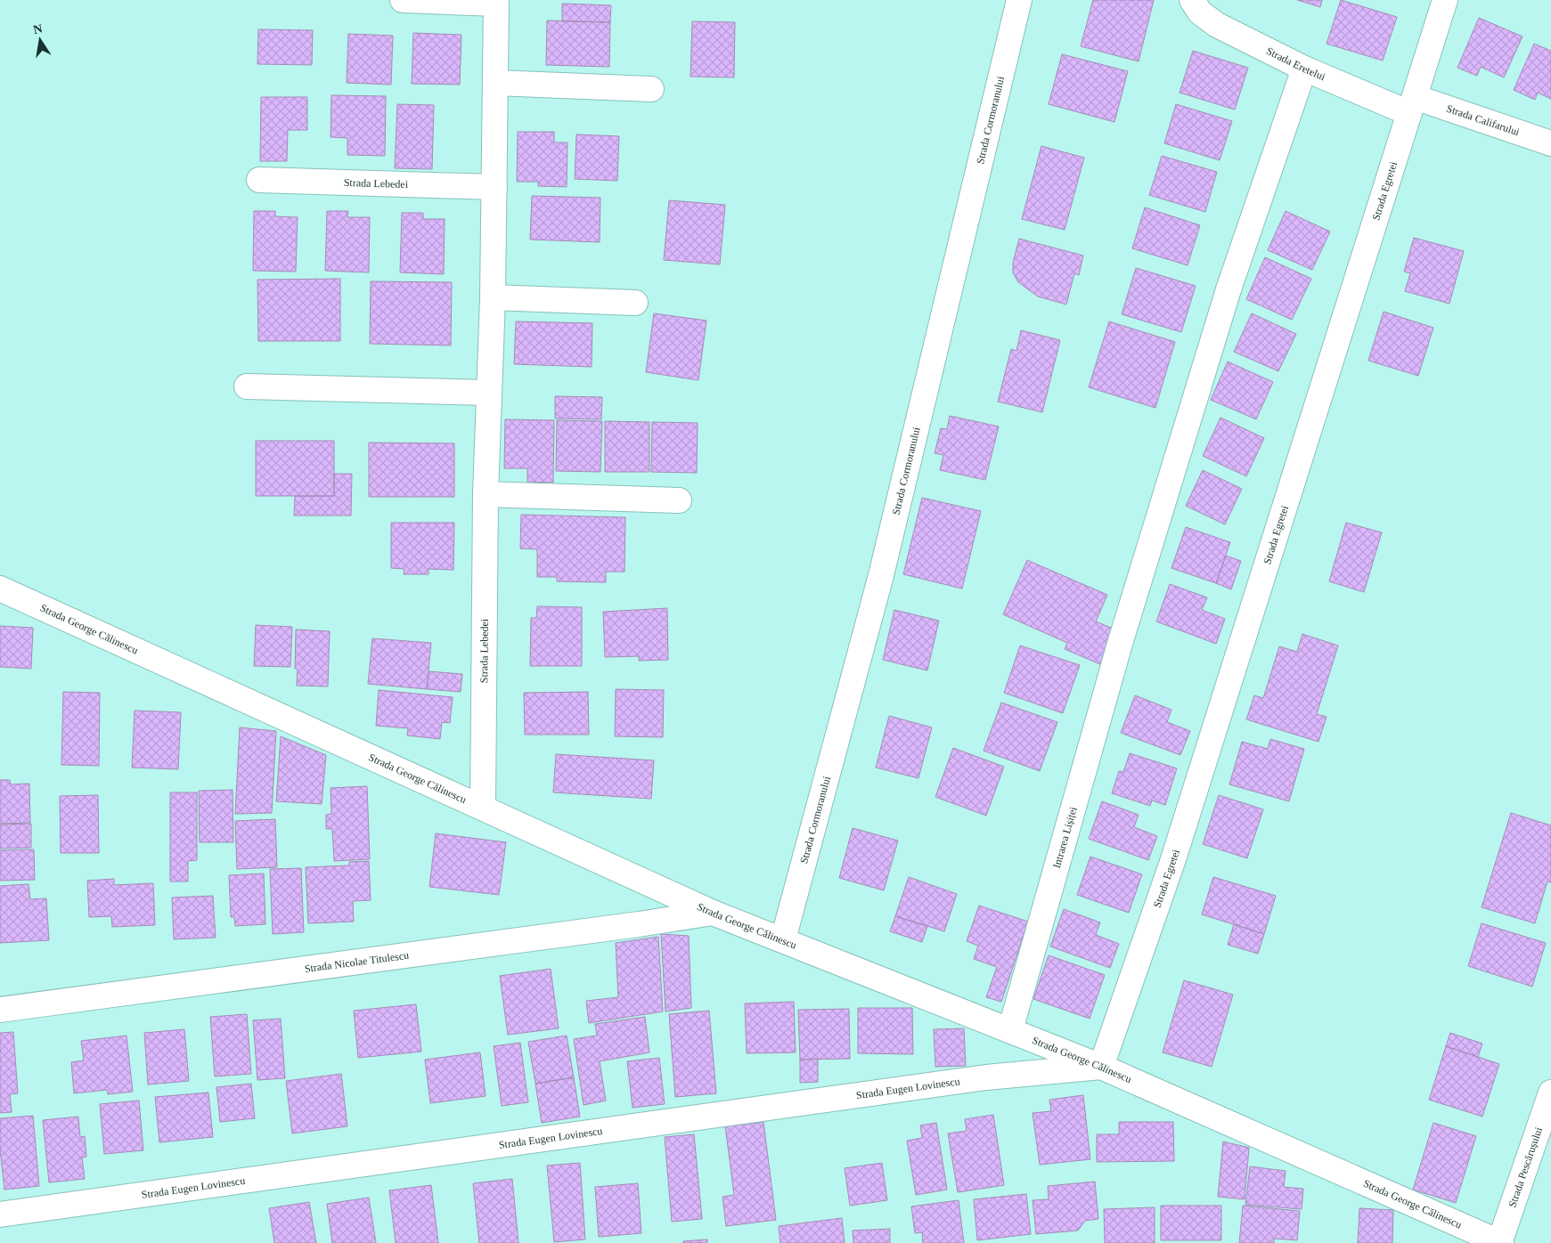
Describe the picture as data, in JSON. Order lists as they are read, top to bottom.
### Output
{
  "streets": {
    "street": [
      "Strada Eretelui",
      "Strada Cormoranului",
      "Strada Califarului",
      "Strada Lebedei",
      "Strada Egretei",
      "Strada George Călinescu",
      "Intrarea Lișiței",
      "Strada Nicolae Titulescu",
      "Strada Eugen Lovinescu",
      "Strada Pescărușului"
    ]
  },
  "crossings": [
    ["Strada Eretelui", "Strada Califarului"],
    ["Strada Eretelui", "Strada Egretei"],
    ["Strada Eretelui", "Intrarea Lișiței"],
    ["Strada Cormoranului", "Strada George Călinescu"],
    ["Strada Califarului", "Strada Egretei"],
    ["Strada Lebedei", "Strada George Călinescu"],
    ["Strada Egretei", "Strada George Călinescu"],
    ["Strada Egretei", "Strada Eugen Lovinescu"],
    ["Strada George Călinescu", "Intrarea Lișiței"],
    ["Strada George Călinescu", "Strada Nicolae Titulescu"],
    ["Strada George Călinescu", "Strada Eugen Lovinescu"],
    ["Strada George Călinescu", "Strada Pescărușului"]
  ],
  "north": "top"
}
